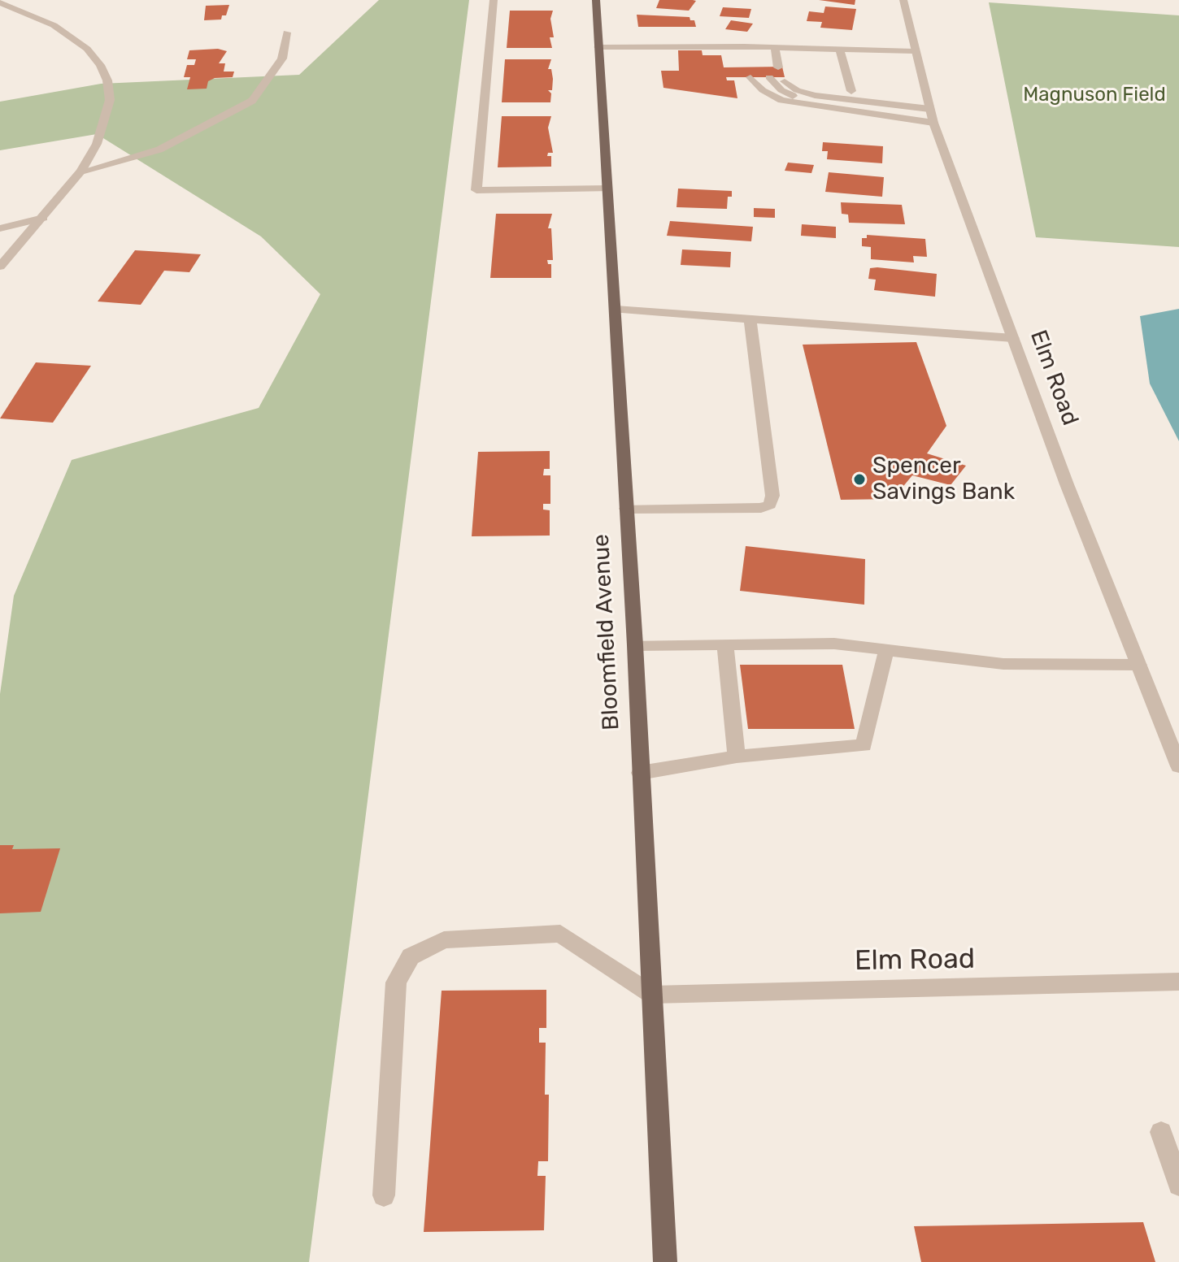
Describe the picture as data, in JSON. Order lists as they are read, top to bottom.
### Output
{
  "streets": {
    "main road": ["Bloomfield Avenue"],
    "street": ["Elm Road"]
  },
  "crossings": [
    ["Elm Road", "Bloomfield Avenue"]
  ],
  "parks": ["Magnuson Field"],
  "places": ["Spencer Savings Bank"]
}
